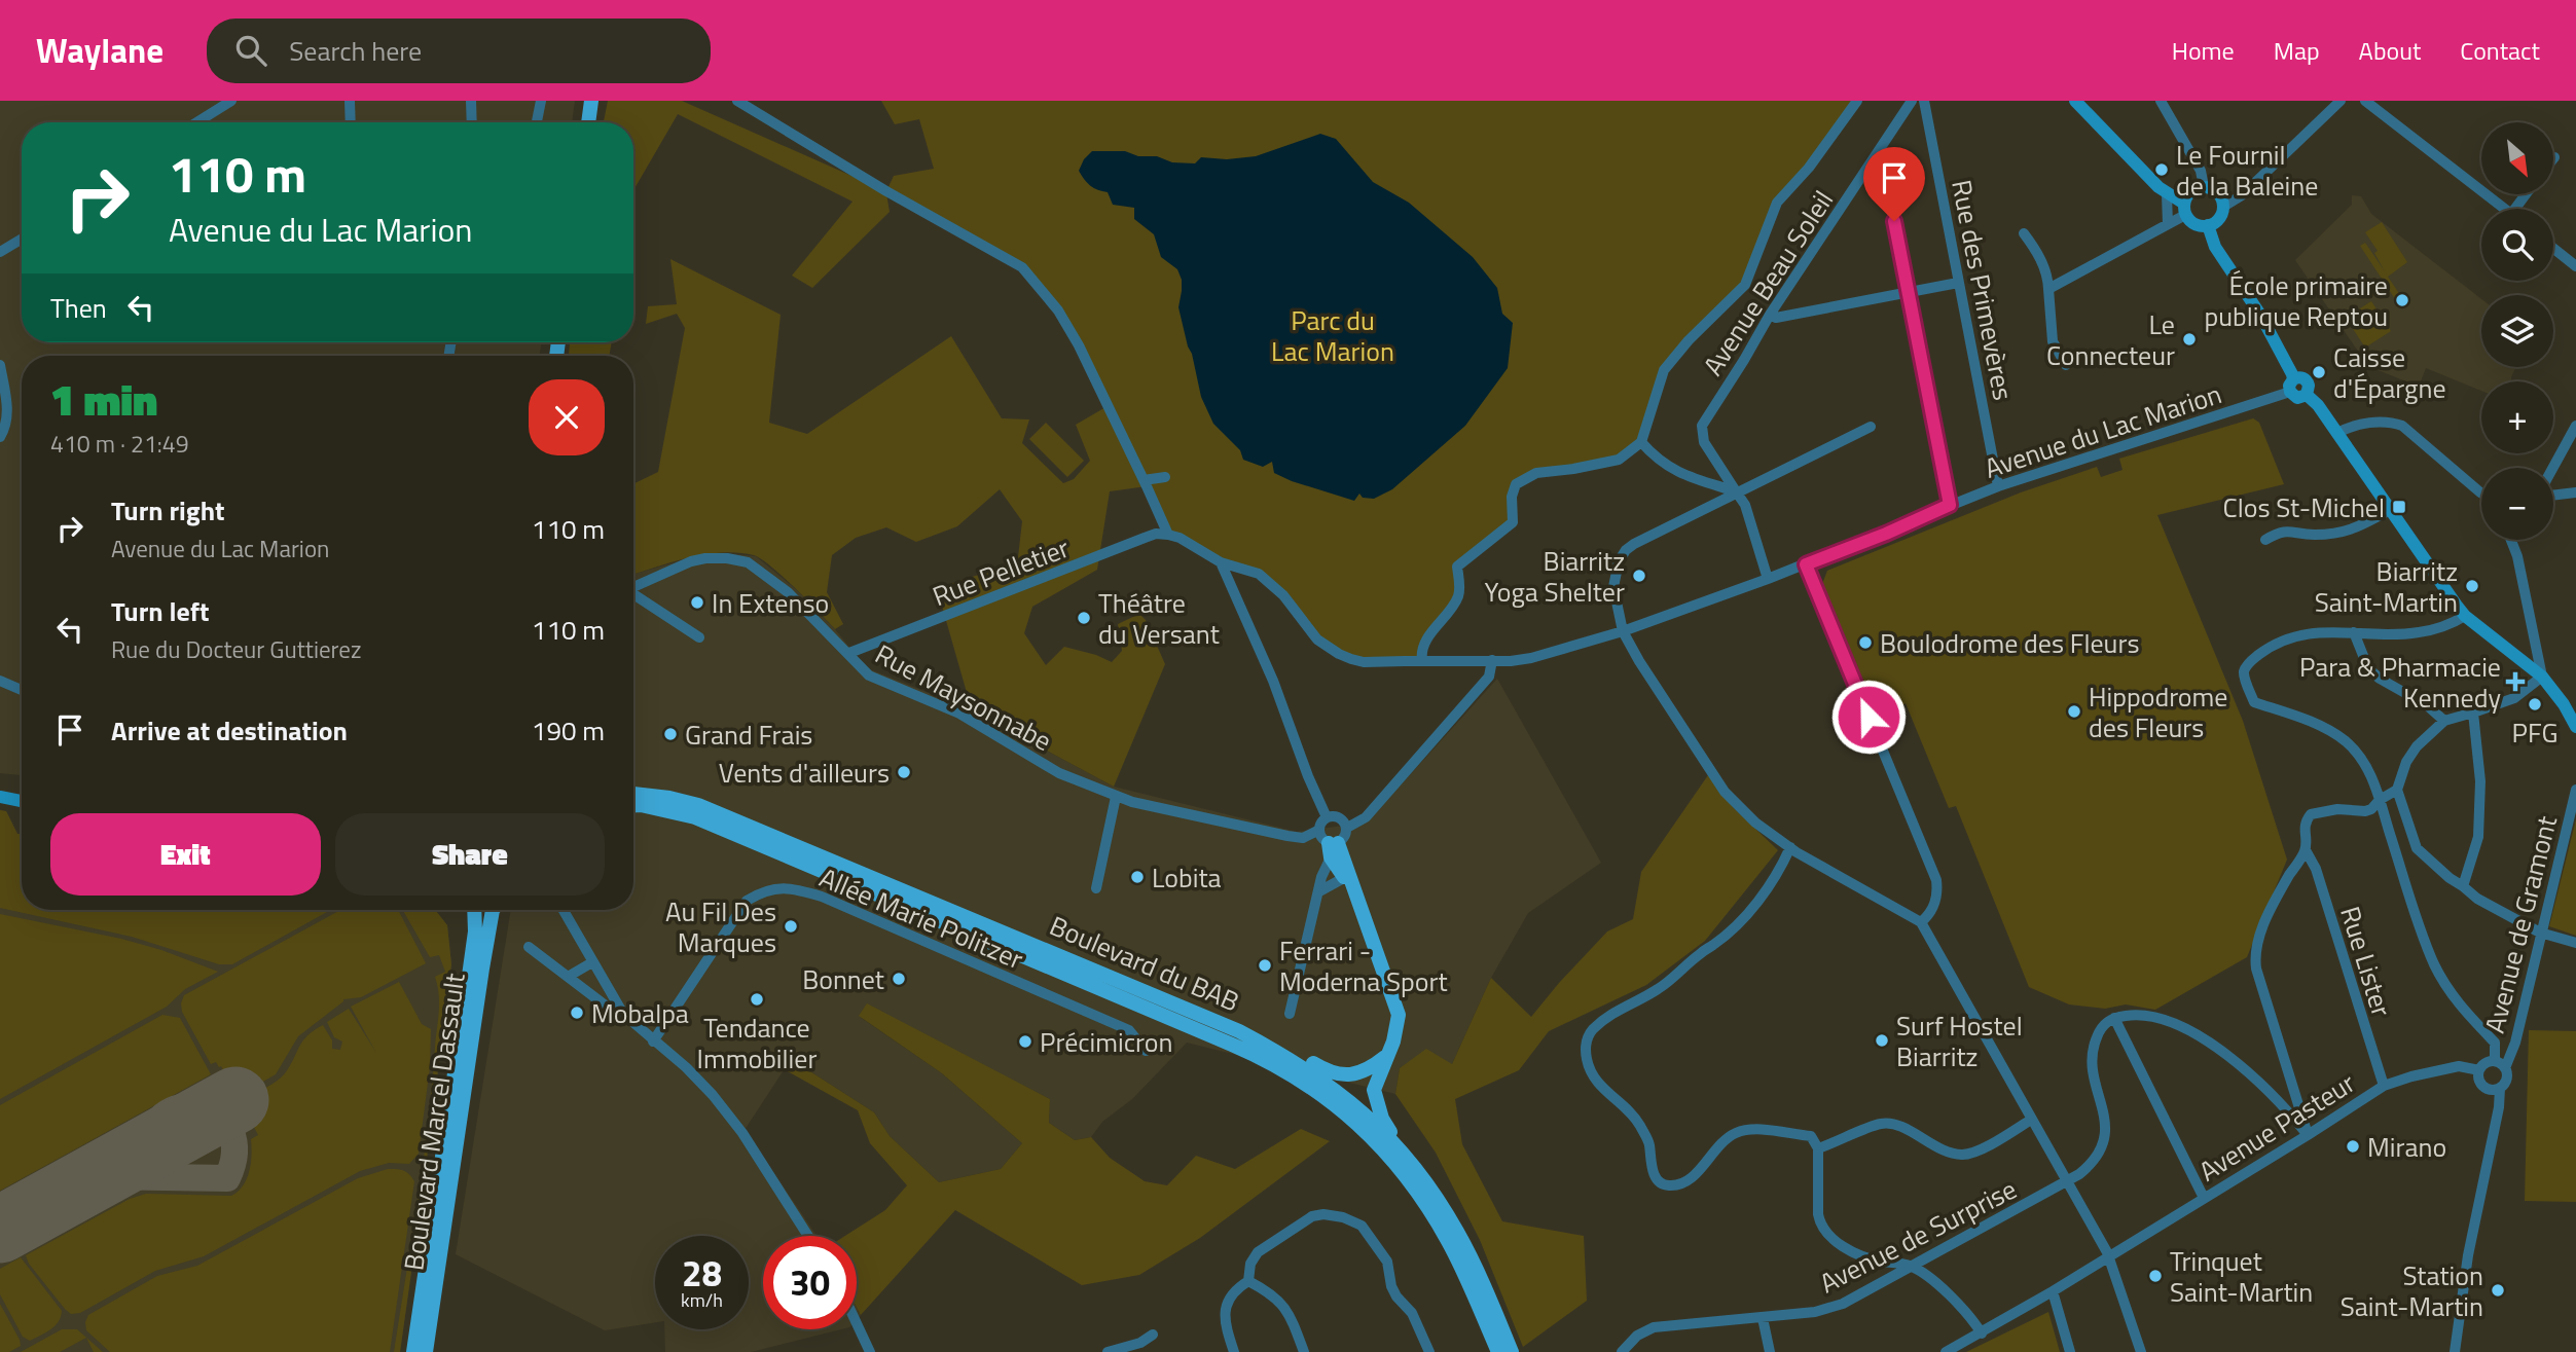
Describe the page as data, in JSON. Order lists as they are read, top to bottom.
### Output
{
  "streets": {
    "main road": ["Boulevard du BAB", "Boulevard Marcel Dassault"],
    "street": [
      "Avenue Beau Soleil",
      "Rue des Primevères",
      "Avenue du Lac Marion",
      "Rue Pelletier",
      "Rue Maysonnabe",
      "Allée Marie Politzer",
      "Avenue de Gramont",
      "Rue Lister",
      "Avenue Pasteur",
      "Avenue de Surprise"
    ]
  },
  "crossings": [
    ["Avenue Beau Soleil", "Avenue du Lac Marion"],
    ["Rue des Primevères", "Avenue du Lac Marion"],
    ["Avenue du Lac Marion", "Rue Pelletier"],
    ["Rue Pelletier", "Rue Maysonnabe"],
    ["Avenue de Gramont", "Avenue Pasteur"],
    ["Rue Lister", "Avenue Pasteur"]
  ],
  "parks": ["Parc du Lac Marion"],
  "places": {
    "other": [
      "Le Fournil de la Baleine",
      "École primaire publique Reptou",
      "Le Connecteur",
      "Caisse d'Épargne",
      "Biarritz Yoga Shelter",
      "Biarritz Saint-Martin",
      "In Extenso",
      "Théâtre du Versant",
      "Boulodrome des Fleurs",
      "PFG",
      "Hippodrome des Fleurs",
      "Grand Frais",
      "Vents d'ailleurs",
      "Lobita",
      "Au Fil Des Marques",
      "Ferrari - Moderna Sport",
      "Bonnet",
      "Tendance Immobilier",
      "Mobalpa",
      "Surf Hostel Biarritz",
      "Précimicron",
      "Mirano",
      "Trinquet Saint-Martin",
      "Station Saint-Martin"
    ],
    "transit": ["Clos St-Michel"],
    "health": ["Para & Pharmacie Kennedy"]
  },
  "north": "bottom right",
  "page": {
    "header": "Waylane",
    "search": "Search here",
    "nav": [
      "Home",
      "Map",
      "About",
      "Contact"
    ],
    "map_buttons": ["+", "−"],
    "turn": ["110 m", "Avenue du Lac Marion"],
    "then": "Then",
    "heading": ["1 min", "410 m · 21:49"],
    "list": [
      {
        "name": "Turn right",
        "note": "Avenue du Lac Marion",
        "value": "110 m"
      },
      {
        "name": "Turn left",
        "note": "Rue du Docteur Guttierez",
        "value": "110 m"
      },
      {
        "name": "Arrive at destination",
        "value": "190 m"
      }
    ],
    "buttons": ["Exit", "Share"],
    "speed": "28 km/h",
    "limit": "30"
  }
}
